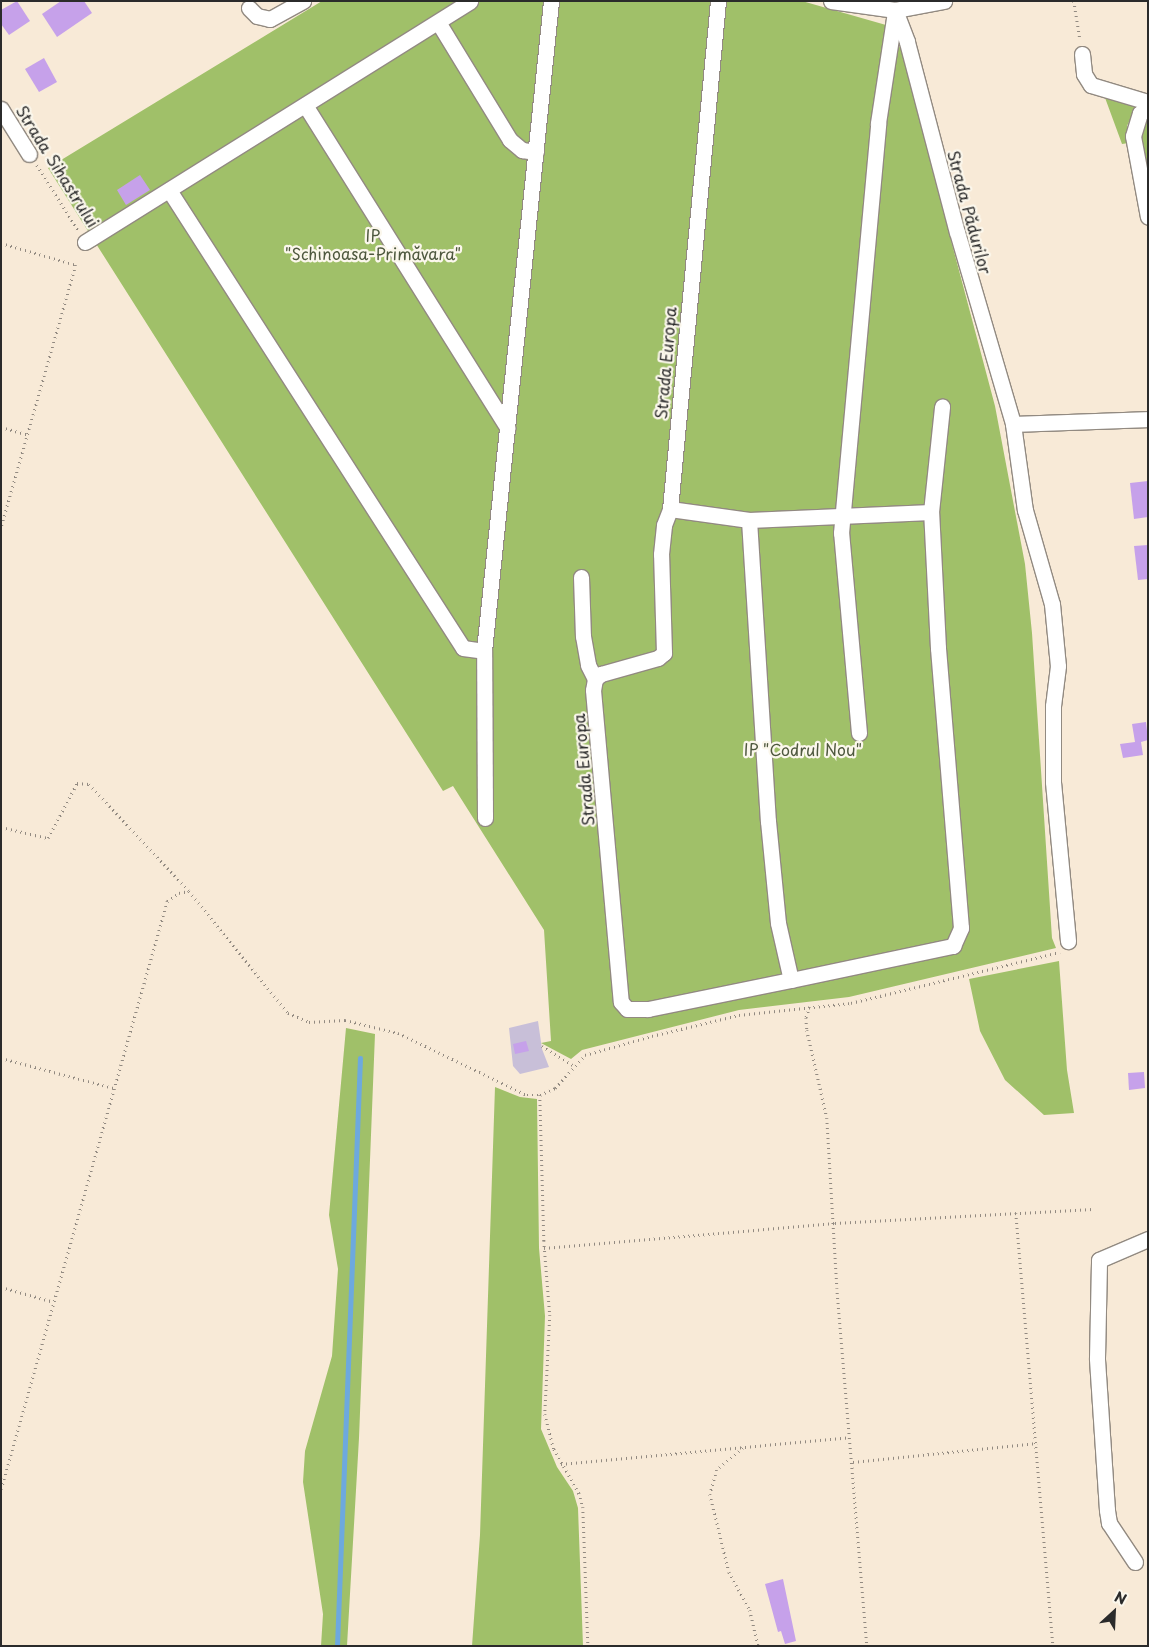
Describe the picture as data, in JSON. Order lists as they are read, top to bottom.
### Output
{
  "streets": {
    "street": ["Strada Sihastrului", "Strada Pădurilor", "Strada Europa"]
  },
  "parks": ["IP \"Schinoasa-Primăvara\"", "IP \"Codrul Nou\""],
  "north": "top right"
}
